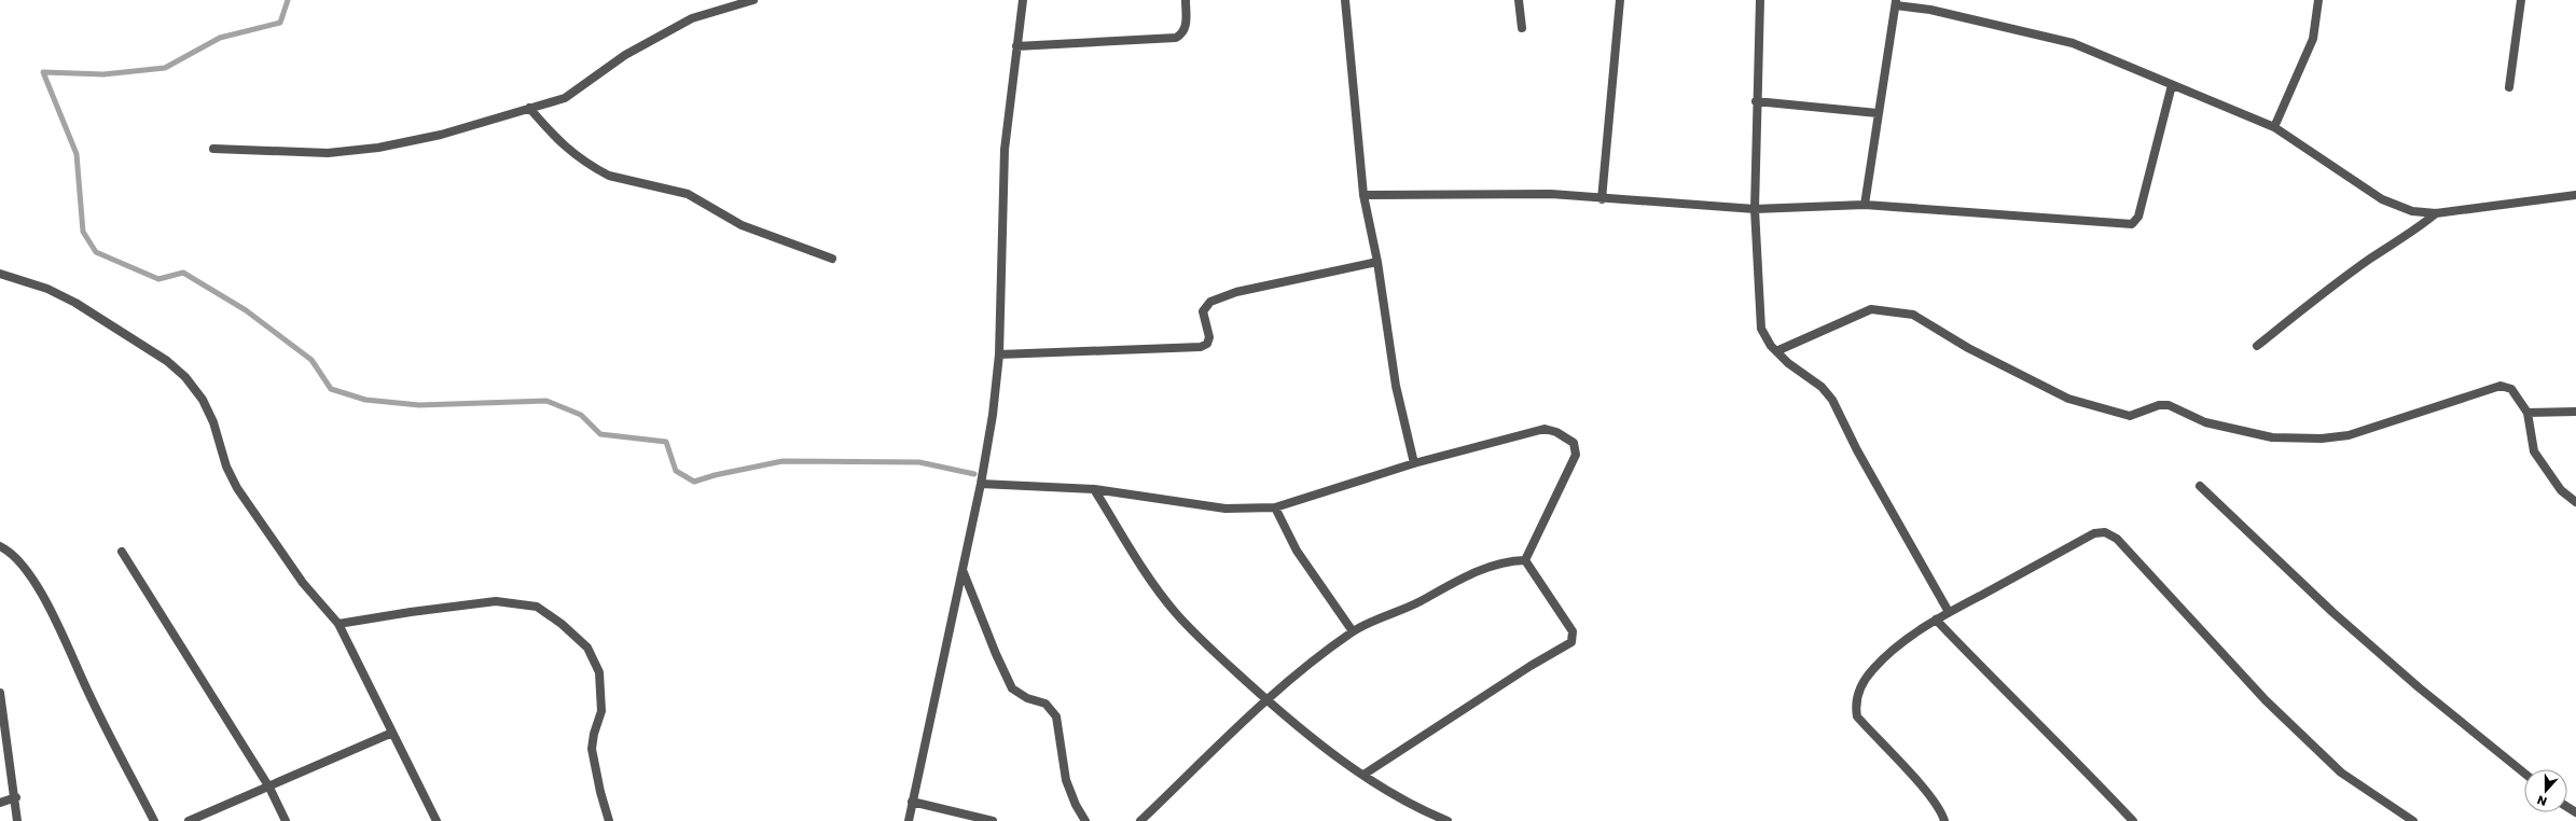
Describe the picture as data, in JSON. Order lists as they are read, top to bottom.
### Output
{
  "north": "bottom"
}
